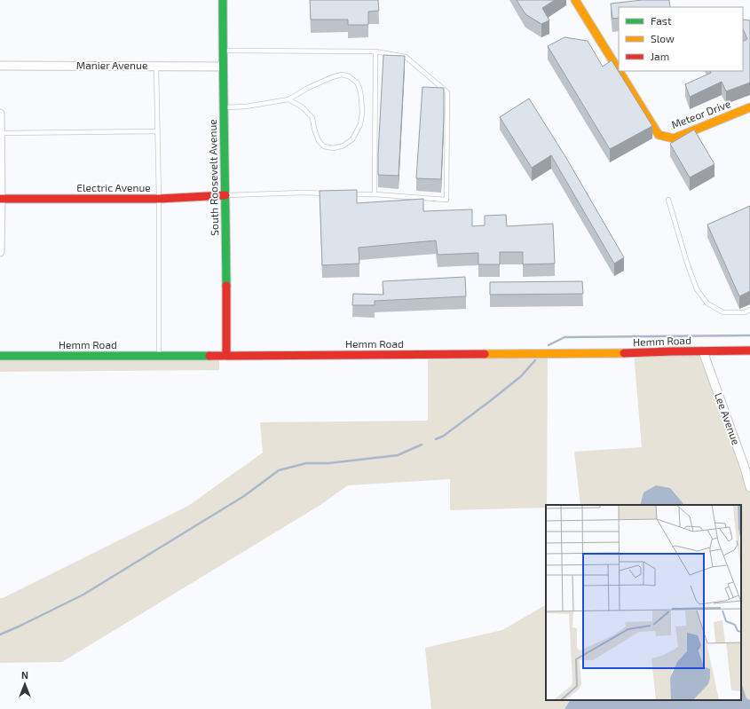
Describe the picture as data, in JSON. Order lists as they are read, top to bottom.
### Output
{
  "streets": {
    "street": [
      "Manier Avenue",
      "Meteor Drive",
      "South Roosevelt Avenue",
      "Electric Avenue",
      "Hemm Road",
      "Lee Avenue"
    ]
  },
  "crossings": [
    ["Manier Avenue", "South Roosevelt Avenue"],
    ["South Roosevelt Avenue", "Electric Avenue"],
    ["South Roosevelt Avenue", "Hemm Road"],
    ["Hemm Road", "Lee Avenue"]
  ],
  "legend": ["Fast", "Slow", "Jam"],
  "north": "top"
}
